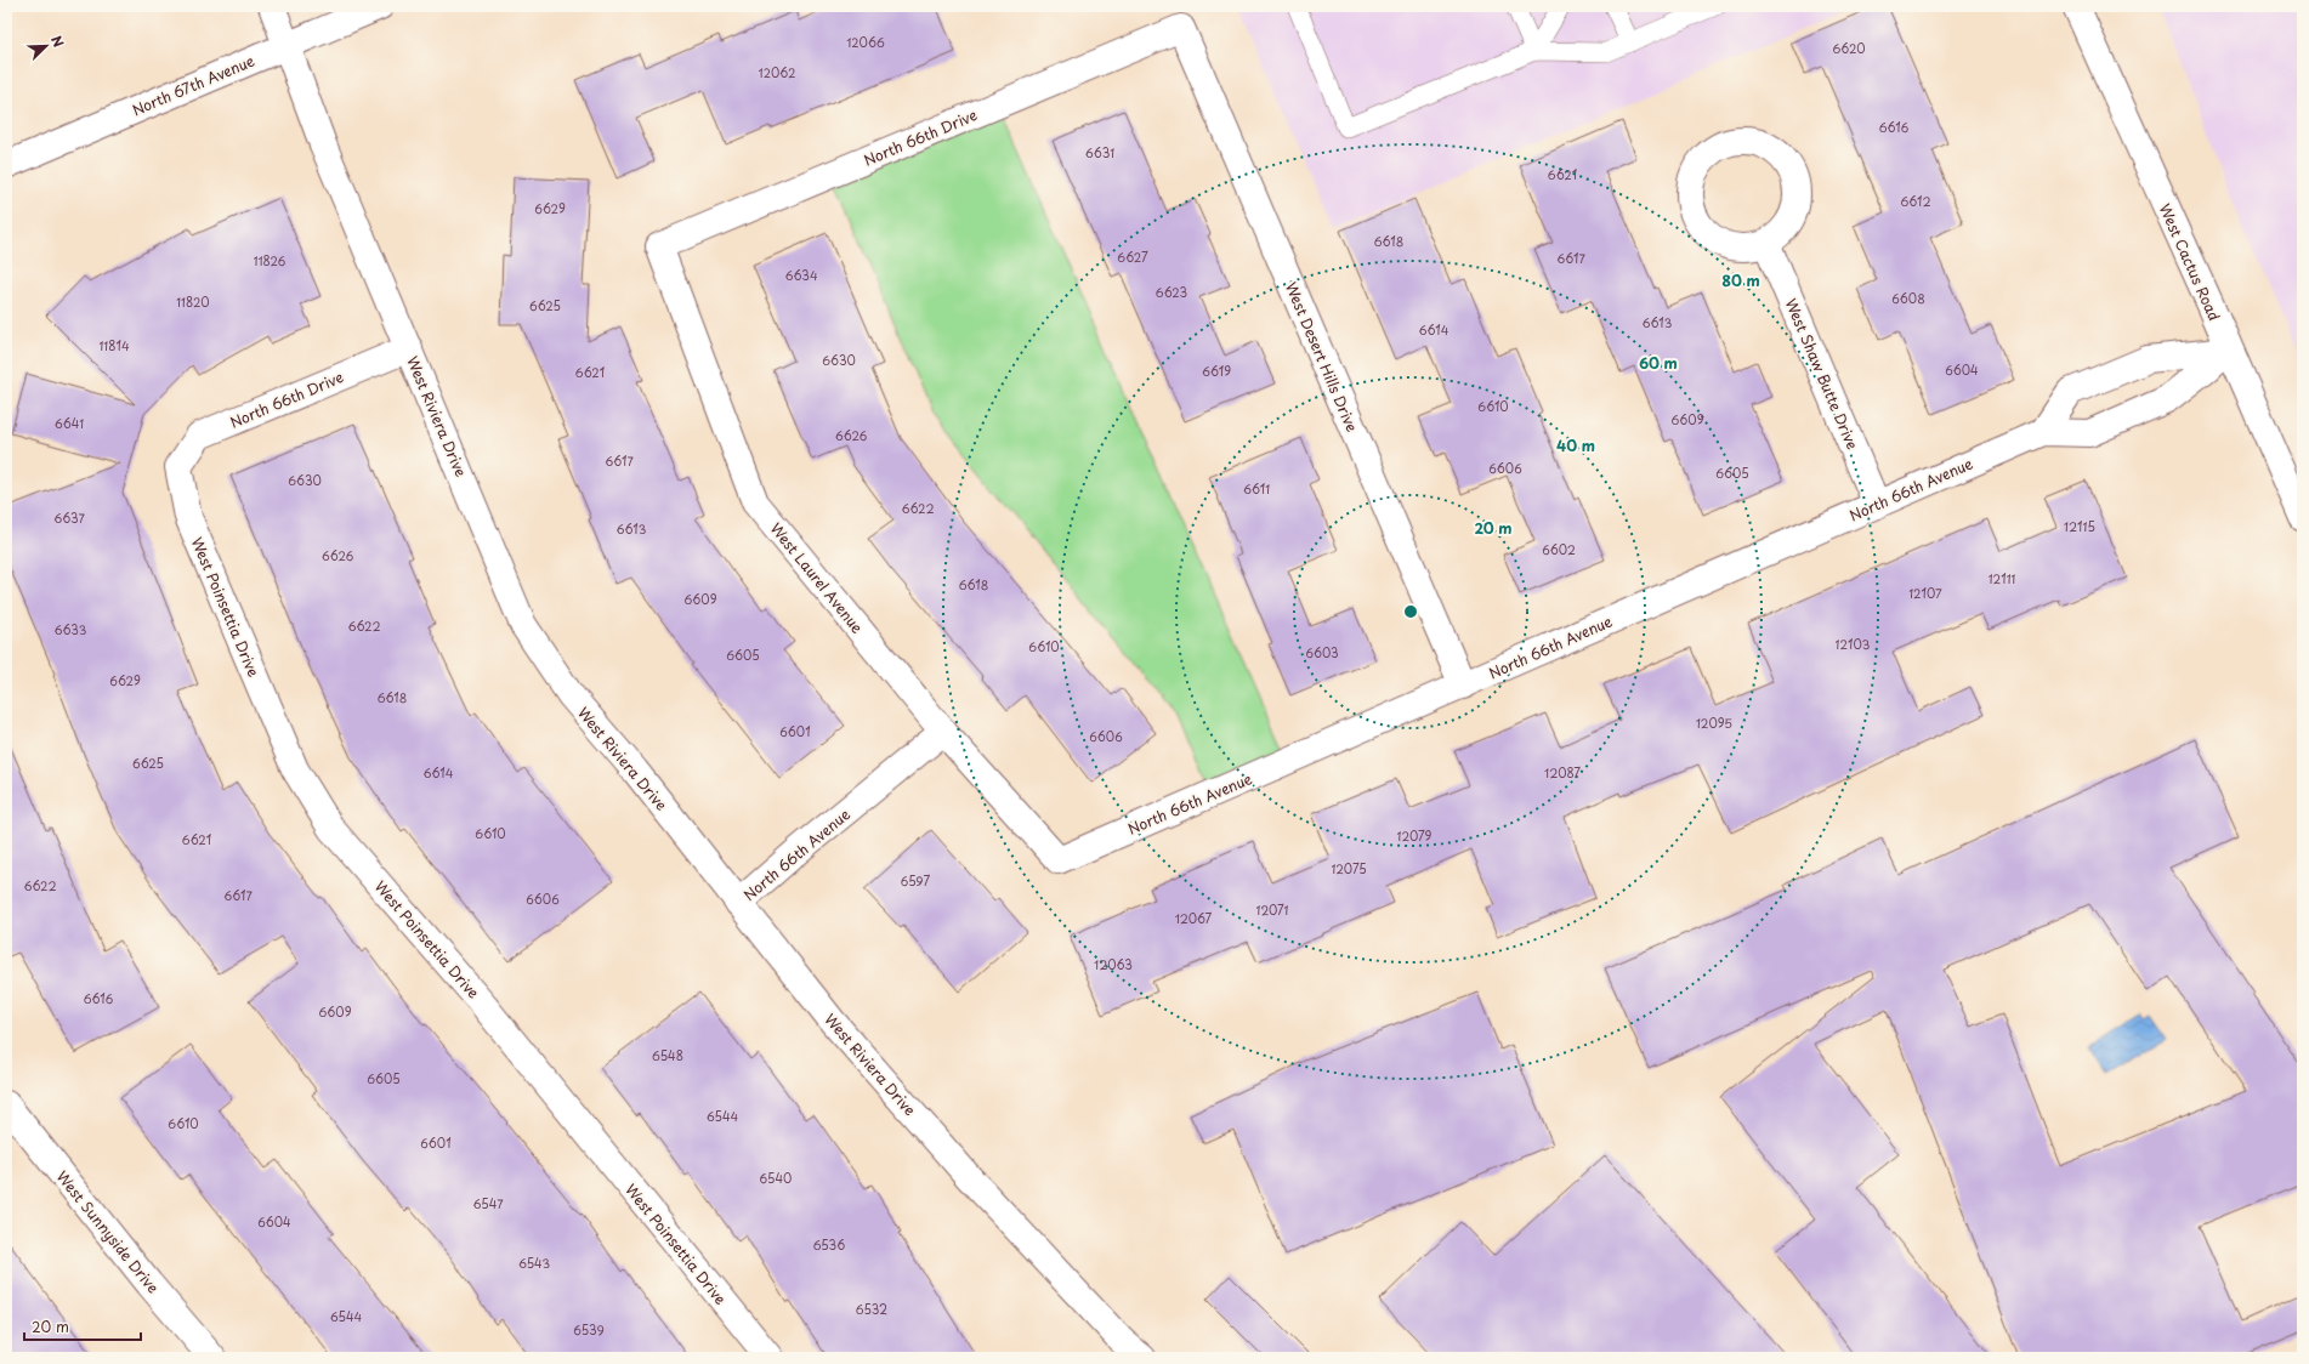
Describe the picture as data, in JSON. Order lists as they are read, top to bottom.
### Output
{
  "streets": {
    "street": [
      "North 67th Avenue",
      "North 66th Drive",
      "West Cactus Road",
      "West Desert Hills Drive",
      "West Shaw Butte Drive",
      "West Riviera Drive",
      "North 66th Avenue",
      "West Laurel Avenue",
      "West Poinsettia Drive",
      "West Sunnyside Drive"
    ]
  },
  "crossings": [
    ["North 67th Avenue", "West Riviera Drive"],
    ["North 66th Drive", "West Desert Hills Drive"],
    ["North 66th Drive", "West Riviera Drive"],
    ["North 66th Drive", "West Laurel Avenue"],
    ["North 66th Drive", "West Poinsettia Drive"],
    ["West Cactus Road", "North 66th Avenue"],
    ["West Desert Hills Drive", "North 66th Avenue"],
    ["West Shaw Butte Drive", "North 66th Avenue"],
    ["West Riviera Drive", "North 66th Avenue"],
    ["North 66th Avenue", "West Laurel Avenue"]
  ],
  "house_numbers": [
    "12066",
    "6620",
    "12062",
    "6616",
    "6631",
    "6621",
    "6612",
    "6629",
    "6618",
    "6627",
    "6617",
    "11826",
    "6634",
    "6623",
    "6608",
    "11820",
    "6625",
    "6613",
    "6614",
    "11814",
    "6630",
    "6604",
    "6619",
    "6621",
    "6610",
    "6609",
    "6641",
    "6626",
    "6617",
    "6606",
    "6605",
    "6630",
    "6611",
    "6622",
    "6637",
    "12115",
    "6613",
    "6602",
    "6626",
    "12111",
    "6618",
    "12107",
    "6609",
    "6622",
    "6633",
    "12103",
    "6610",
    "6603",
    "6605",
    "6629",
    "6618",
    "12095",
    "6601",
    "6606",
    "6625",
    "6614",
    "12087",
    "6610",
    "12079",
    "6621",
    "12075",
    "6597",
    "6622",
    "6617",
    "6606",
    "12071",
    "12067",
    "12063",
    "6616",
    "6609",
    "6548",
    "6605",
    "6544",
    "6610",
    "6601",
    "6540",
    "6547",
    "6604",
    "6536",
    "6543",
    "6532",
    "6544",
    "6539"
  ],
  "scale_bar": "20 m",
  "north": "top right",
  "rings": [
    "80 m",
    "60 m",
    "40 m",
    "20 m"
  ]
}
